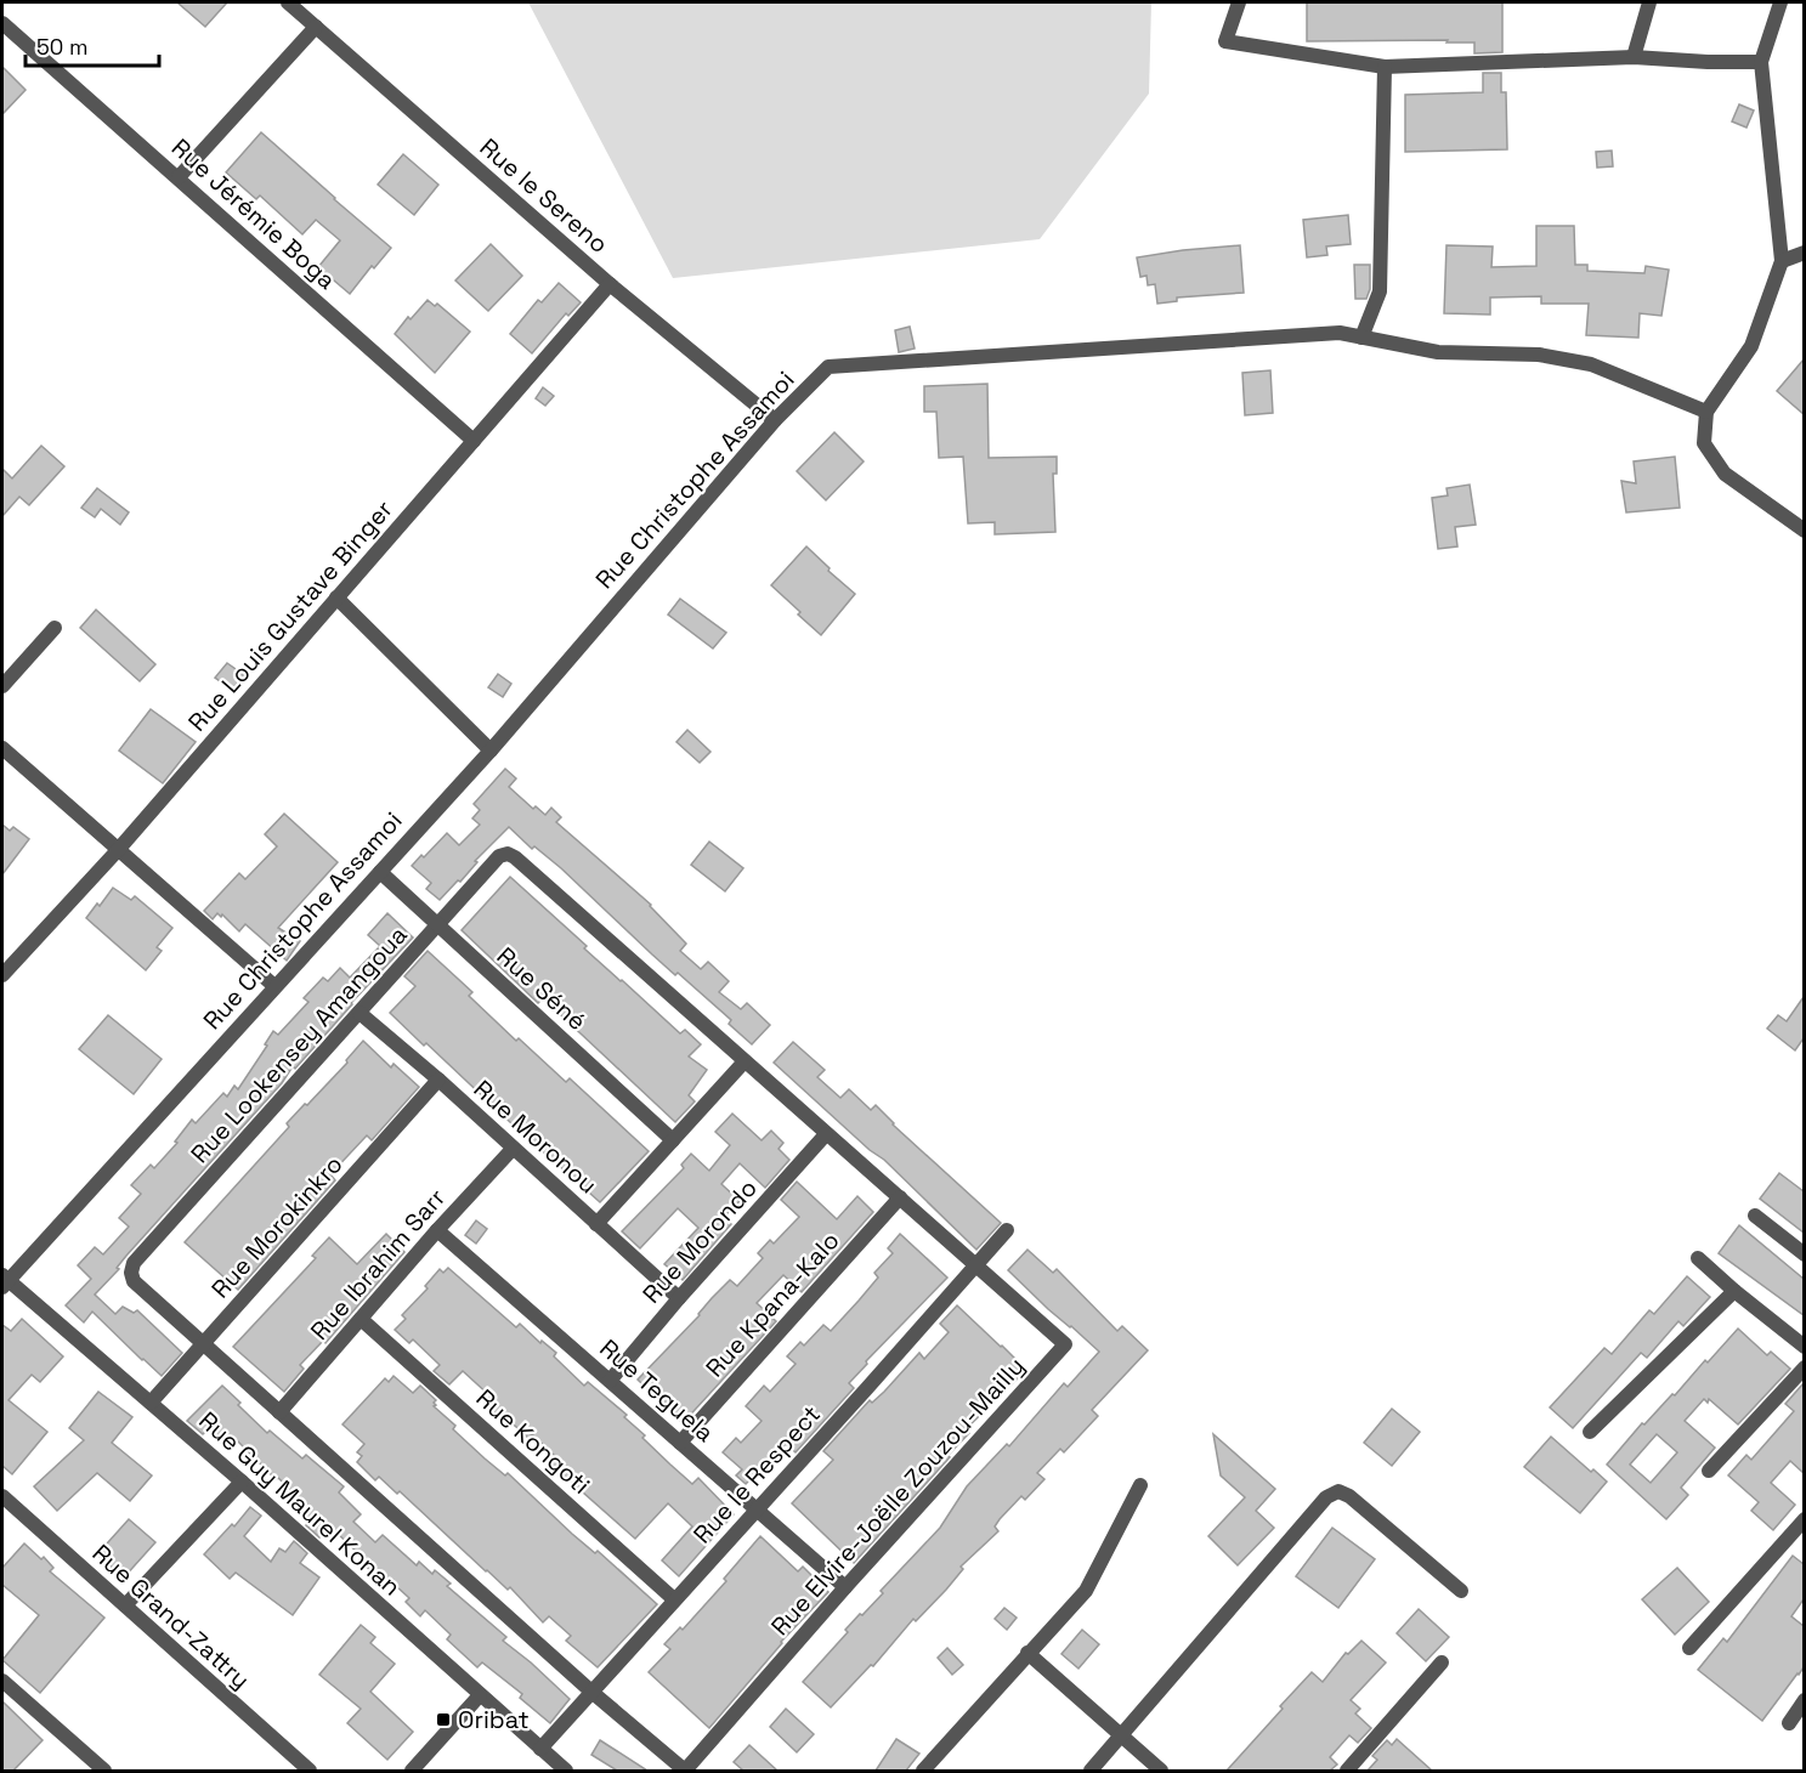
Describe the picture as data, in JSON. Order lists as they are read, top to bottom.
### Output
{
  "streets": {
    "street": [
      "Rue le Sereno",
      "Rue Jérémie Boga",
      "Rue Christophe Assamoi",
      "Rue Louis Gustave Binger",
      "Rue Séné",
      "Rue Lookensey Amangoua",
      "Rue Moronou",
      "Rue Morokinkro",
      "Rue Morondo",
      "Rue Ibrahim Sarr",
      "Rue Kpana-Kalo",
      "Rue Teguela",
      "Rue Kongoti",
      "Rue le Respect",
      "Rue Elvire-Joëlle Zouzou-Mailly",
      "Rue Guy Maurel Konan",
      "Rue Grand-Zattry"
    ]
  },
  "crossings": [
    ["Rue le Sereno", "Rue Christophe Assamoi"],
    ["Rue le Sereno", "Rue Louis Gustave Binger"],
    ["Rue Jérémie Boga", "Rue Louis Gustave Binger"],
    ["Rue Christophe Assamoi", "Rue Séné"],
    ["Rue Christophe Assamoi", "Rue Guy Maurel Konan"],
    ["Rue Séné", "Rue Lookensey Amangoua"],
    ["Rue Lookensey Amangoua", "Rue Moronou"],
    ["Rue Lookensey Amangoua", "Rue Morokinkro"],
    ["Rue Lookensey Amangoua", "Rue Morondo"],
    ["Rue Lookensey Amangoua", "Rue Ibrahim Sarr"],
    ["Rue Lookensey Amangoua", "Rue Kpana-Kalo"],
    ["Rue Lookensey Amangoua", "Rue le Respect"],
    ["Rue Lookensey Amangoua", "Rue Elvire-Joëlle Zouzou-Mailly"],
    ["Rue Moronou", "Rue Morokinkro"],
    ["Rue Moronou", "Rue Morondo"],
    ["Rue Moronou", "Rue Ibrahim Sarr"],
    ["Rue Morokinkro", "Rue Guy Maurel Konan"],
    ["Rue Morondo", "Rue Teguela"],
    ["Rue Ibrahim Sarr", "Rue Teguela"],
    ["Rue Ibrahim Sarr", "Rue Kongoti"],
    ["Rue Kpana-Kalo", "Rue Teguela"],
    ["Rue Teguela", "Rue le Respect"],
    ["Rue Teguela", "Rue Elvire-Joëlle Zouzou-Mailly"],
    ["Rue Kongoti", "Rue le Respect"],
    ["Rue le Respect", "Rue Elvire-Joëlle Zouzou-Mailly"],
    ["Rue le Respect", "Rue Guy Maurel Konan"]
  ],
  "places": {
    "transit": ["Oribat"]
  },
  "scale_bar": "50 m"
}
